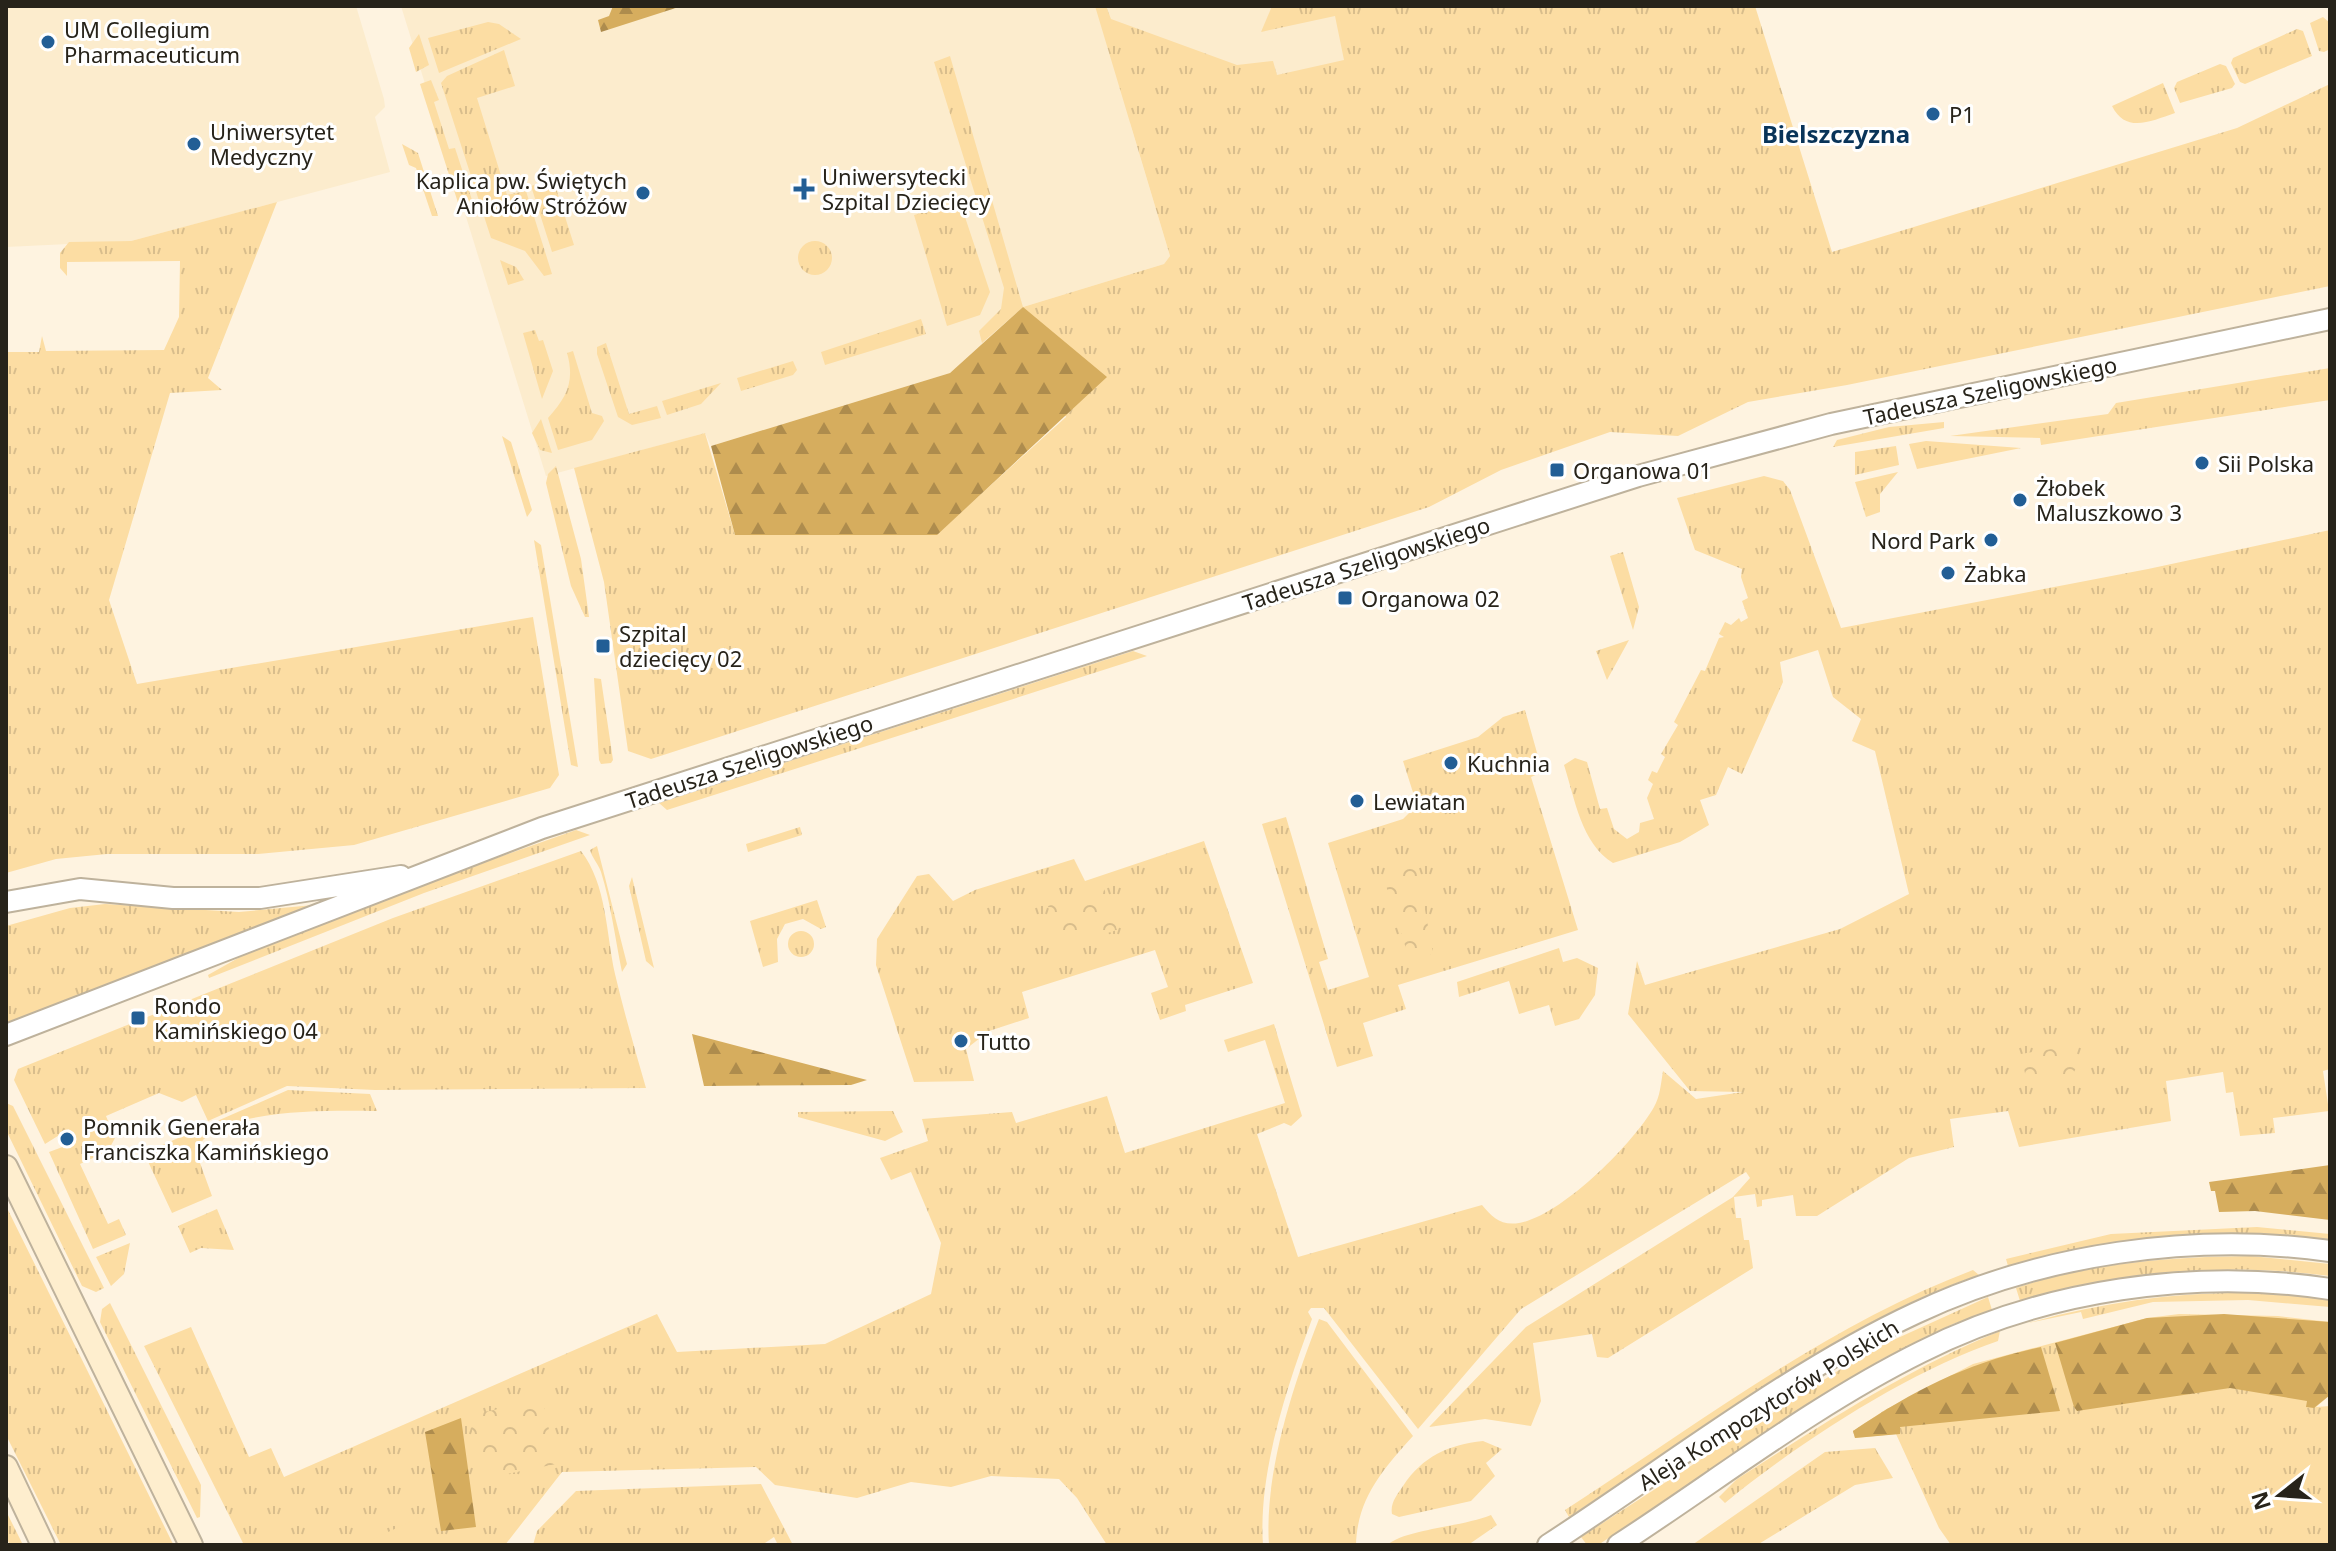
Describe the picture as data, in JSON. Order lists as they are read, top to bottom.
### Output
{
  "streets": {
    "street": ["Tadeusza Szeligowskiego", "Aleja Kompozytorów Polskich"]
  },
  "districts": ["Bielszczyzna"],
  "places": {
    "other": [
      "UM Collegium Pharmaceuticum",
      "P1",
      "Uniwersytet Medyczny",
      "Kaplica pw. Świętych Aniołów Stróżów",
      "Sii Polska",
      "Żłobek Maluszkowo 3",
      "Nord Park",
      "Żabka",
      "Kuchnia",
      "Lewiatan",
      "Tutto",
      "Pomnik Generała Franciszka Kamińskiego"
    ],
    "health": ["Uniwersytecki Szpital Dziecięcy"],
    "transit": [
      "Organowa 01",
      "Organowa 02",
      "Szpital dziecięcy 02",
      "Rondo Kamińskiego 04"
    ]
  },
  "north": "left"
}
